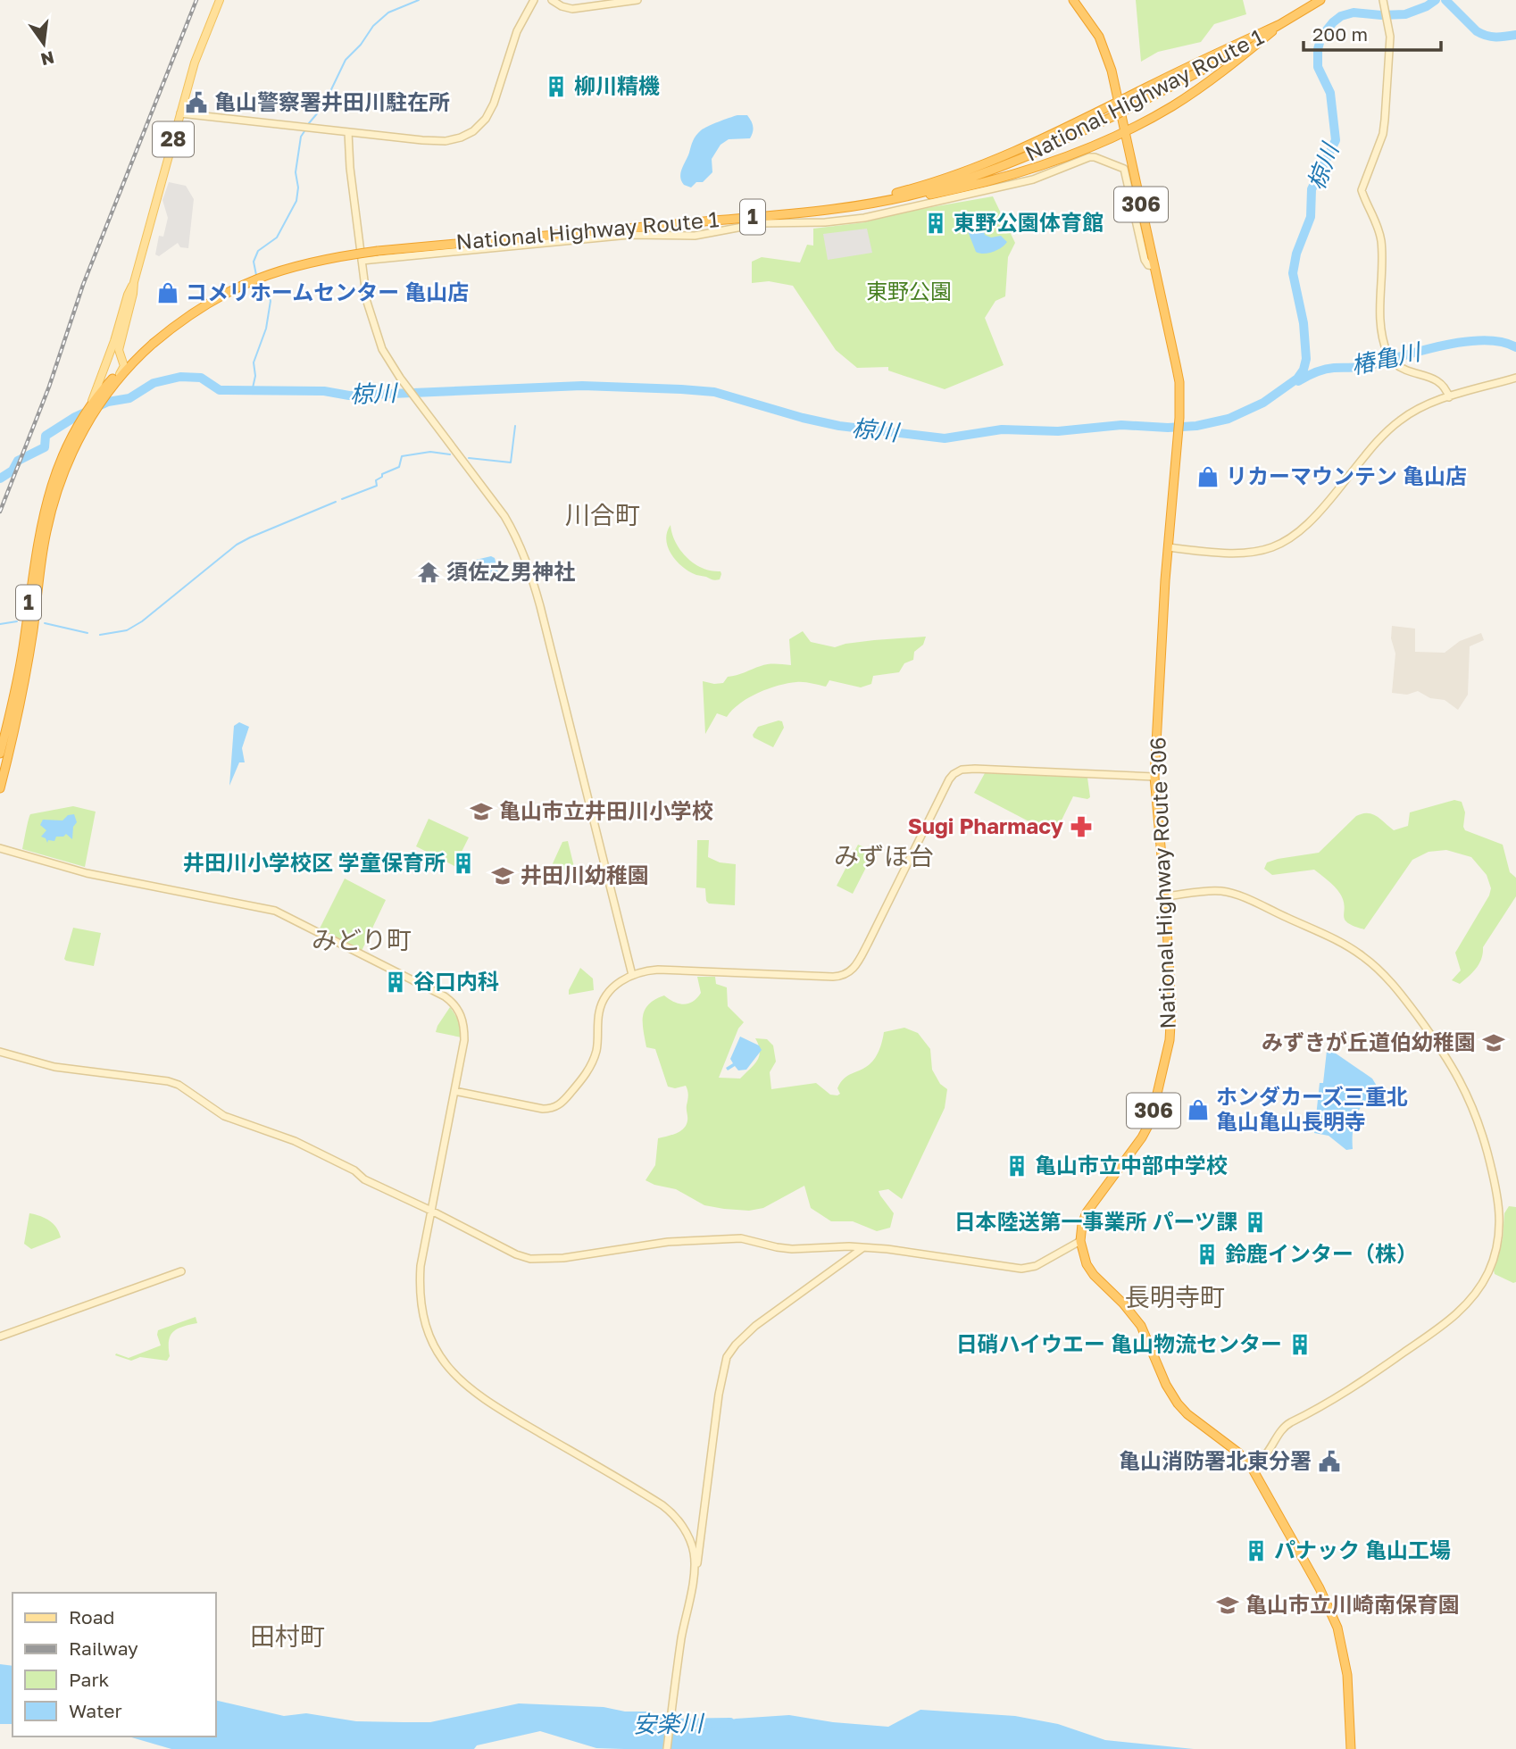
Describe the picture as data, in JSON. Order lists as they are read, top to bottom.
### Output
{
  "streets": {
    "highway": [
      "National Highway Route 1",
      "306",
      "1",
      "National Highway Route 306"
    ],
    "main road": ["28"]
  },
  "crossings": [
    ["National Highway Route 1", "28"]
  ],
  "districts": [
    "川合町",
    "みずほ台",
    "みどり町",
    "長明寺町",
    "田村町"
  ],
  "water": ["椋川", "椿亀川", "安楽川"],
  "parks": ["東野公園"],
  "places": {
    "building": [
      "柳川精機",
      "東野公園体育館",
      "井田川小学校区 学童保育所",
      "谷口内科",
      "亀山市立中部中学校",
      "日本陸送第一事業所 パーツ課",
      "鈴鹿インター（株）",
      "日硝ハイウエー 亀山物流センター",
      "パナック 亀山工場"
    ],
    "public building": ["亀山警察署井田川駐在所", "亀山消防署北東分署"],
    "shop": ["コメリホームセンター 亀山店", "リカーマウンテン 亀山店", "ホンダカーズ三重北 亀山亀山長明寺"],
    "temple": ["須佐之男神社"],
    "school or university": [
      "亀山市立井田川小学校",
      "井田川幼稚園",
      "みずきが丘道伯幼稚園",
      "亀山市立川崎南保育園"
    ],
    "pharmacy": ["Sugi Pharmacy"]
  },
  "legend": [
    "Road",
    "Railway",
    "Park",
    "Water"
  ],
  "scale_bar": "200 m",
  "north": "bottom"
}
